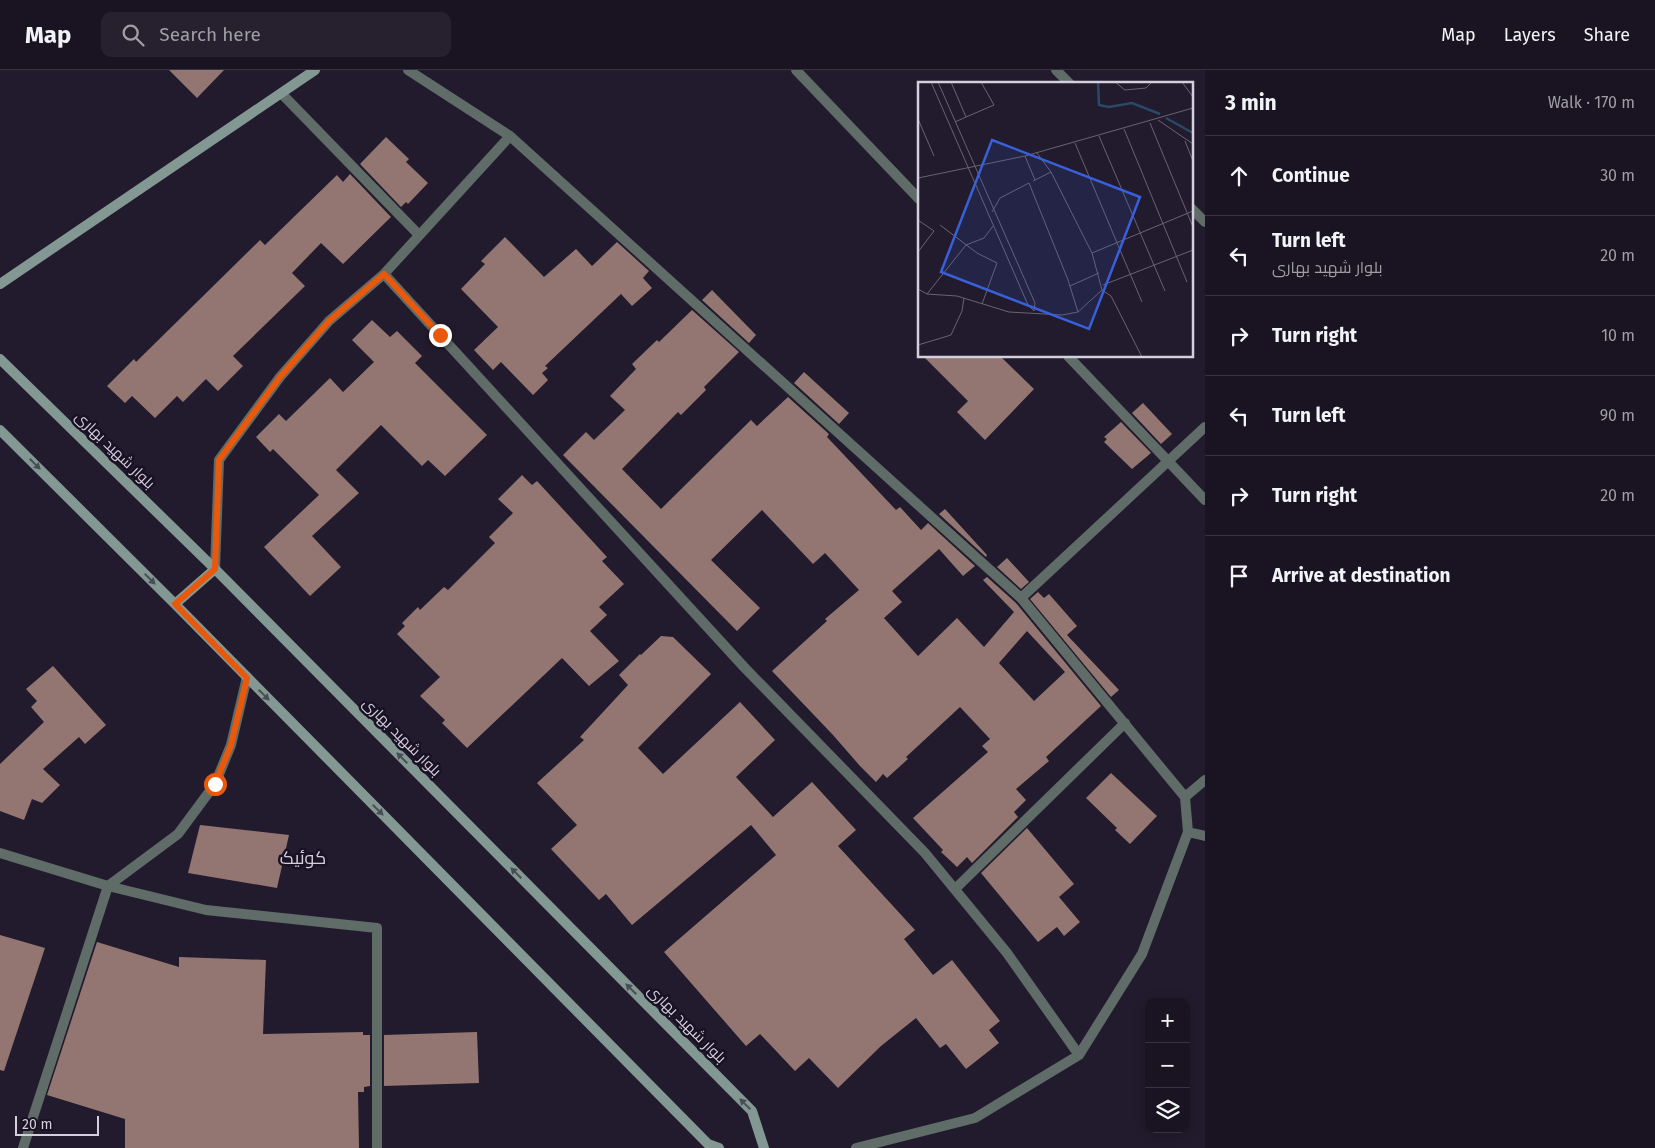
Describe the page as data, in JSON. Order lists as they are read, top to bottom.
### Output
{
  "streets": {
    "street": ["بلوار شهید بهاری"]
  },
  "districts": ["کوئیک"],
  "scale_bar": "20 m",
  "page": {
    "header": "Map",
    "search": "Search here",
    "nav": ["Map", "Layers", "Share"],
    "heading": ["3 min", "Walk · 170 m"],
    "list": [
      ["Continue", "30 m"],
      ["Turn left", "بلوار شهید بهاری", "20 m"],
      ["Turn right", "10 m"],
      ["Turn left", "90 m"],
      ["Turn right", "20 m"],
      "Arrive at destination"
    ],
    "map_buttons": ["+", "−"],
    "scale": "20 m"
  }
}
